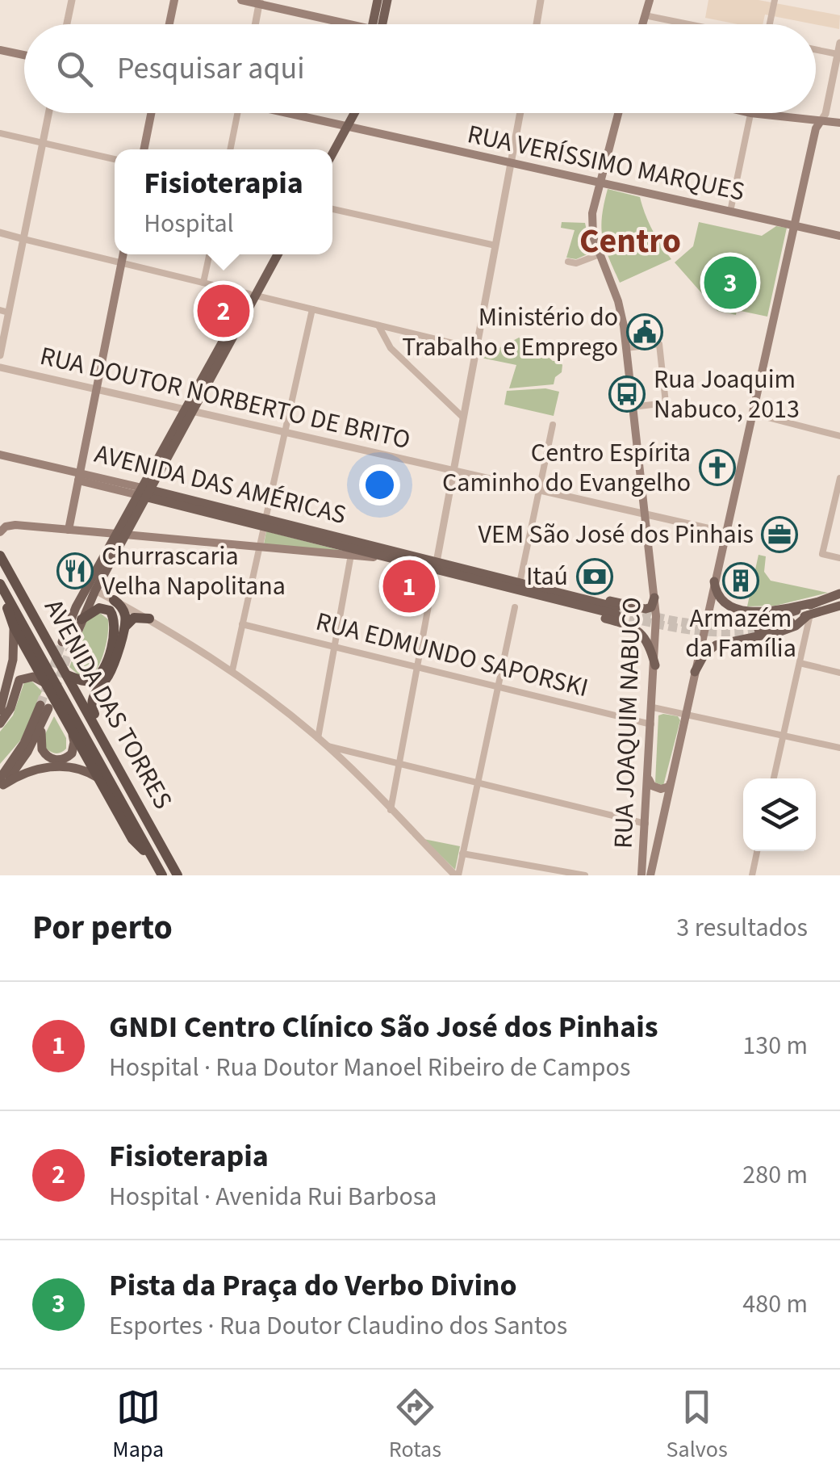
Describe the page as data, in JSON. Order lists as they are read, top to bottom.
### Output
{
  "streets": {
    "highway": ["AVENIDA DAS TORRES"],
    "main road": ["RUA VERÍSSIMO MARQUES", "AVENIDA DAS AMÉRICAS", "RUA JOAQUIM NABUCO"],
    "street": ["RUA DOUTOR NORBERTO DE BRITO", "RUA EDMUNDO SAPORSKI"]
  },
  "crossings": [
    ["RUA VERÍSSIMO MARQUES", "RUA JOAQUIM NABUCO"],
    ["RUA DOUTOR NORBERTO DE BRITO", "RUA JOAQUIM NABUCO"],
    ["RUA EDMUNDO SAPORSKI", "RUA JOAQUIM NABUCO"]
  ],
  "districts": ["Centro"],
  "places": {
    "public building": ["Ministério do Trabalho e Emprego"],
    "bus stop": ["Rua Joaquim Nabuco, 2013"],
    "church": ["Centro Espírita Caminho do Evangelho"],
    "office": ["VEM São José dos Pinhais"],
    "restaurant": ["Churrascaria Velha Napolitana"],
    "bank": ["Itaú"],
    "building": ["Armazém da Família"]
  },
  "page": {
    "search": "Pesquisar aqui",
    "popup": ["Fisioterapia", "Hospital"],
    "pins": ["3", "2", "1"],
    "heading": ["Por perto", "3 resultados"],
    "list": [
      {
        "mark": "1",
        "name": "GNDI Centro Clínico São José dos Pinhais",
        "note": "Hospital · Rua Doutor Manoel Ribeiro de Campos",
        "value": "130 m"
      },
      {
        "mark": "2",
        "name": "Fisioterapia",
        "note": "Hospital · Avenida Rui Barbosa",
        "value": "280 m"
      },
      {
        "mark": "3",
        "name": "Pista da Praça do Verbo Divino",
        "note": "Esportes · Rua Doutor Claudino dos Santos",
        "value": "480 m"
      }
    ],
    "nav": ["Mapa", "Rotas", "Salvos"]
  }
}
